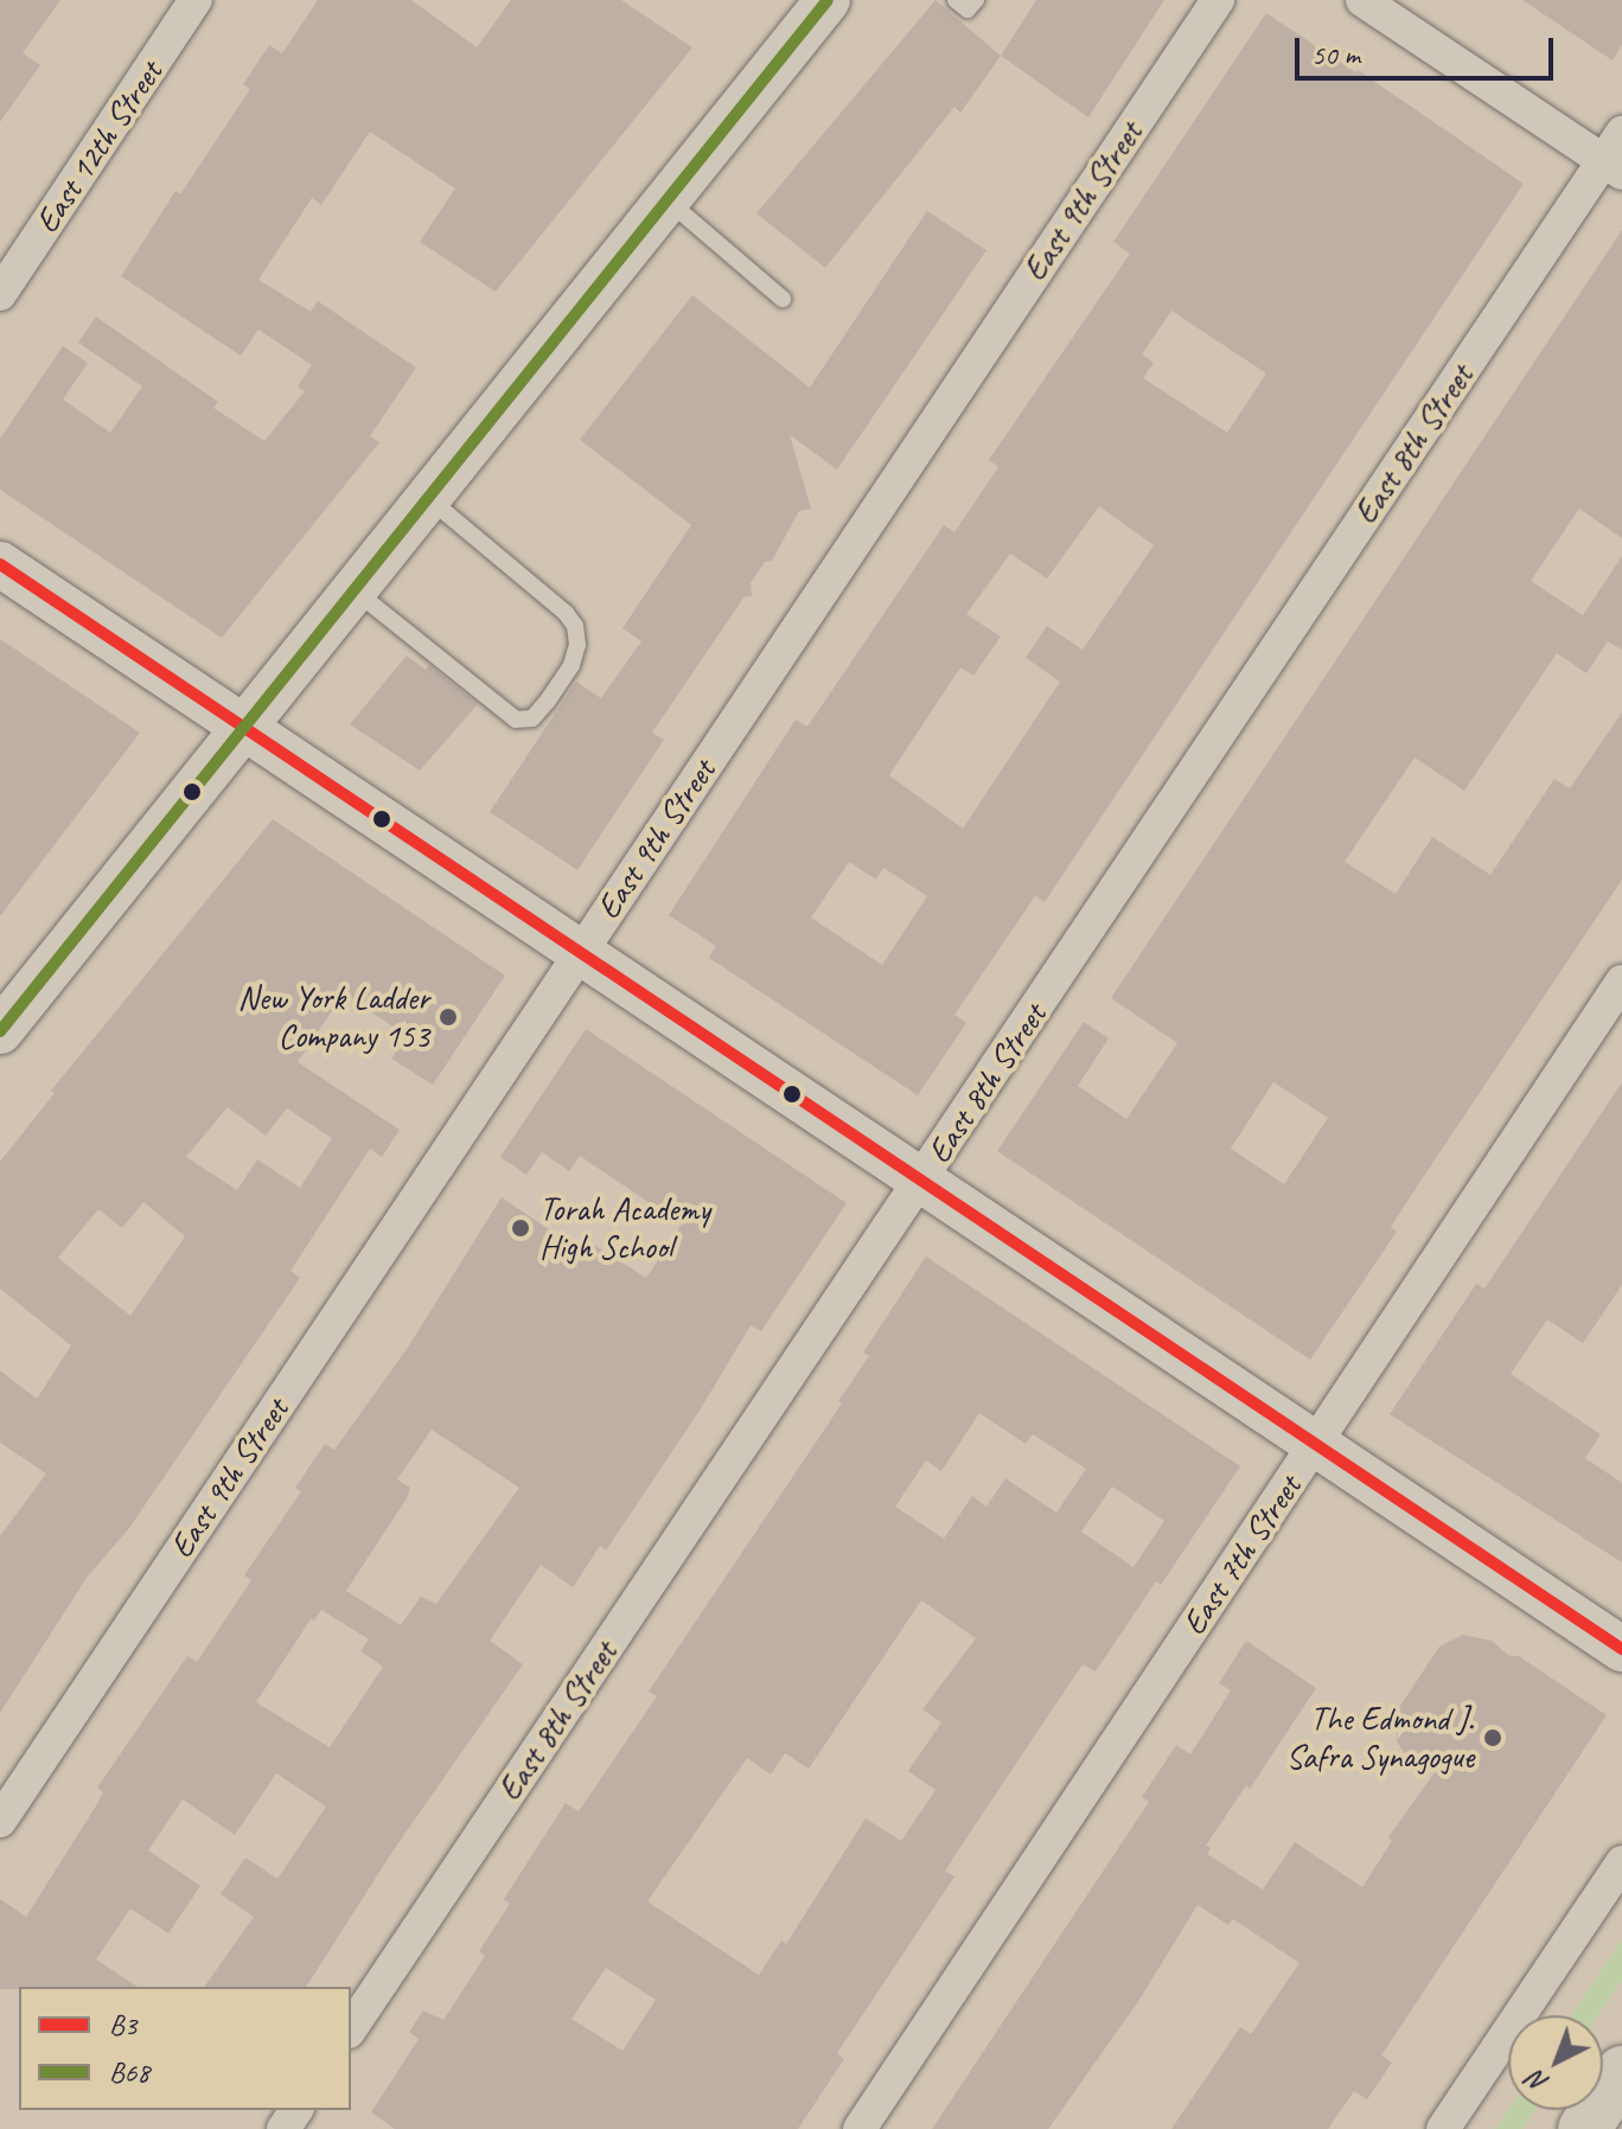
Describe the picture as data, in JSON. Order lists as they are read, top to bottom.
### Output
{
  "streets": {
    "street": [
      "East 12th Street",
      "East 9th Street",
      "East 8th Street",
      "East 7th Street"
    ]
  },
  "places": ["New York Ladder Company 153", "Torah Academy High School", "The Edmond J. Safra Synagogue"],
  "lines": ["transit line B68", "transit line B3"],
  "legend": ["B3", "B68"],
  "scale_bar": "50 m",
  "north": "bottom left"
}
